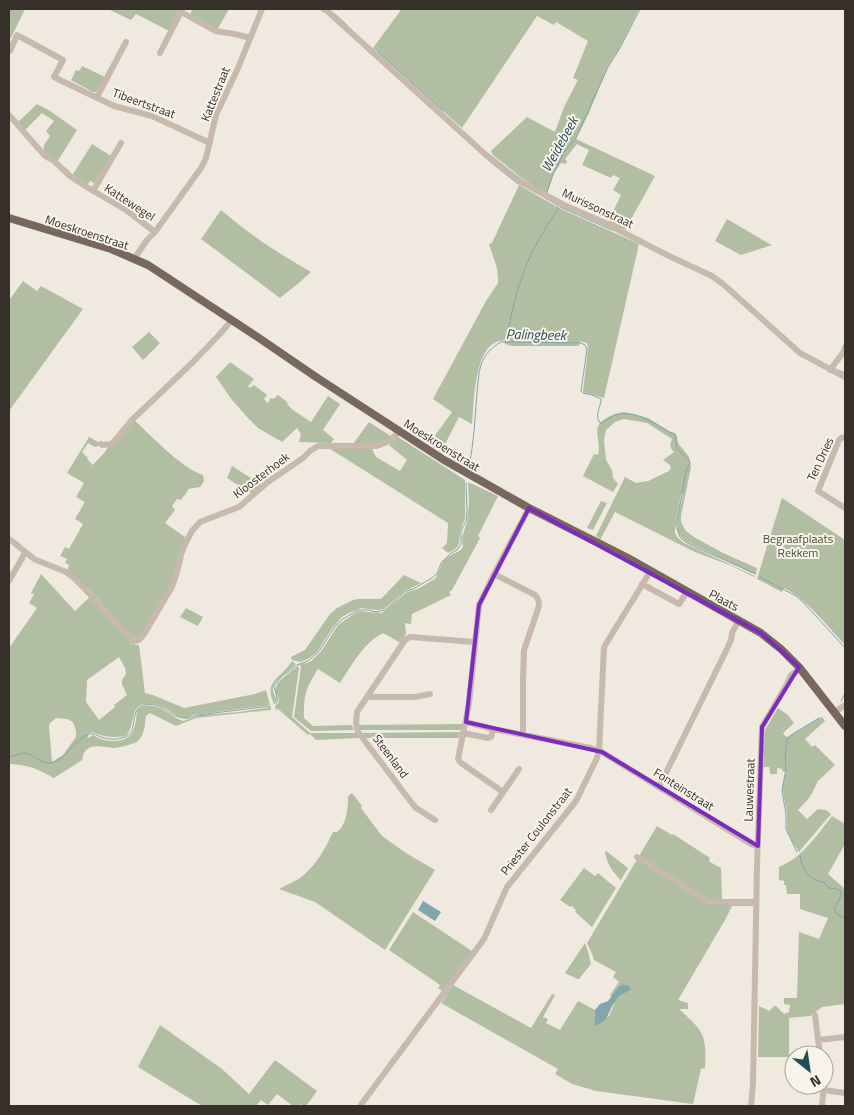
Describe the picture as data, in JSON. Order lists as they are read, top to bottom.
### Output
{
  "streets": {
    "main road": ["Moeskroenstraat", "Plaats"],
    "street": [
      "Kattestraat",
      "Tibeertstraat",
      "Kattewegel",
      "Murissonstraat",
      "Ten Dries",
      "Kloosterhoek",
      "Steenland",
      "Fonteinstraat",
      "Lauwestraat",
      "Priester Coulonstraat"
    ]
  },
  "crossings": [
    ["Kattestraat", "Tibeertstraat"],
    ["Kattestraat", "Kattewegel"],
    ["Kattestraat", "Moeskroenstraat"],
    ["Moeskroenstraat", "Kloosterhoek"],
    ["Moeskroenstraat", "Plaats"],
    ["Moeskroenstraat", "Priester Coulonstraat"],
    ["Plaats", "Fonteinstraat"],
    ["Plaats", "Priester Coulonstraat"],
    ["Fonteinstraat", "Lauwestraat"],
    ["Fonteinstraat", "Priester Coulonstraat"]
  ],
  "water": ["Weidebeek", "Palingbeek"],
  "parks": ["Begraafplaats Rekkem"],
  "north": "bottom right"
}
